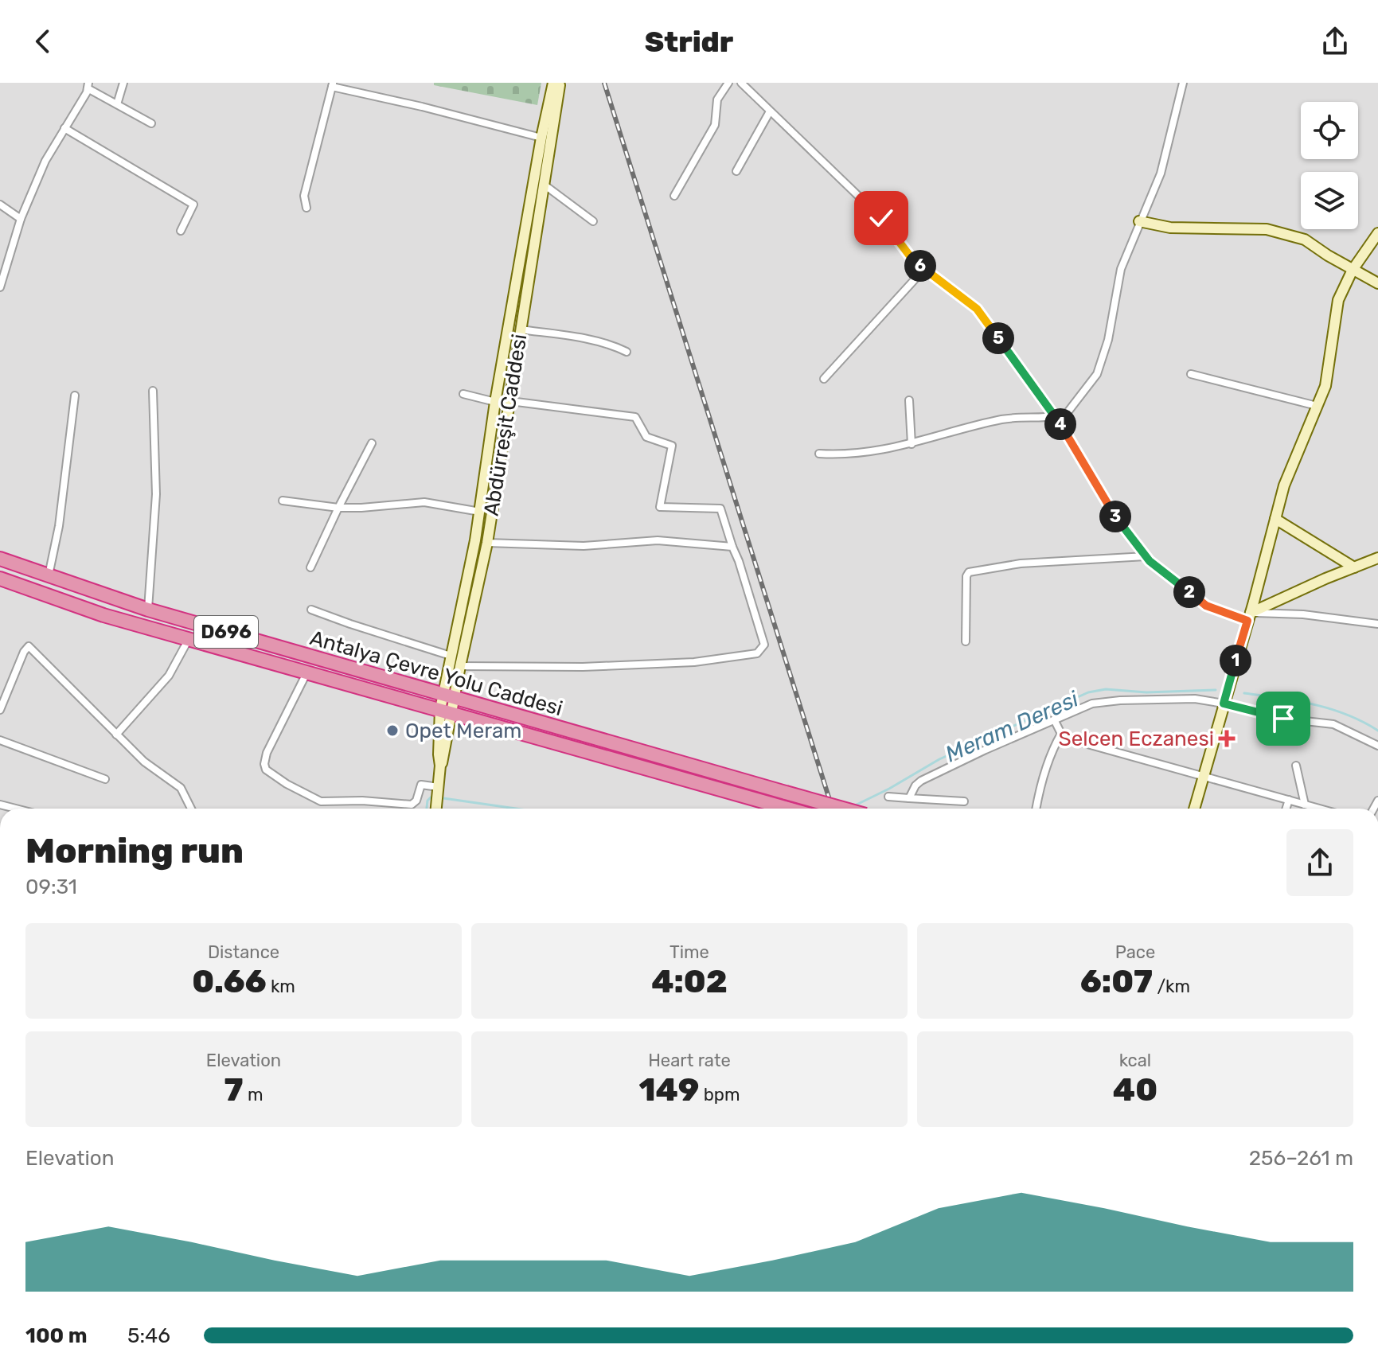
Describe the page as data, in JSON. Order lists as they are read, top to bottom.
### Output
{
  "streets": {
    "highway": ["D696", "Antalya Çevre Yolu Caddesi"],
    "main road": ["Abdürreşit Caddesi"]
  },
  "crossings": [
    ["Abdürreşit Caddesi", "Antalya Çevre Yolu Caddesi"]
  ],
  "water": ["Meram Deresi"],
  "places": {
    "other": ["Opet Meram"],
    "health": ["Selcen Eczanesi"]
  },
  "page": {
    "header": "Stridr",
    "pins": [
      "6",
      "5",
      "4",
      "3",
      "2",
      "1"
    ],
    "heading": ["Morning run", "09:31"],
    "stats": [
      ["Distance", "0.66 km"],
      ["Time", "4:02"],
      ["Pace", "6:07 /km"],
      ["Elevation", "7 m"],
      ["Heart rate", "149 bpm"],
      ["kcal", "40"]
    ],
    "chart": ["Elevation", "256–261 m"],
    "list": [
      {
        "name": "100 m",
        "note": "5:46"
      }
    ]
  }
}
